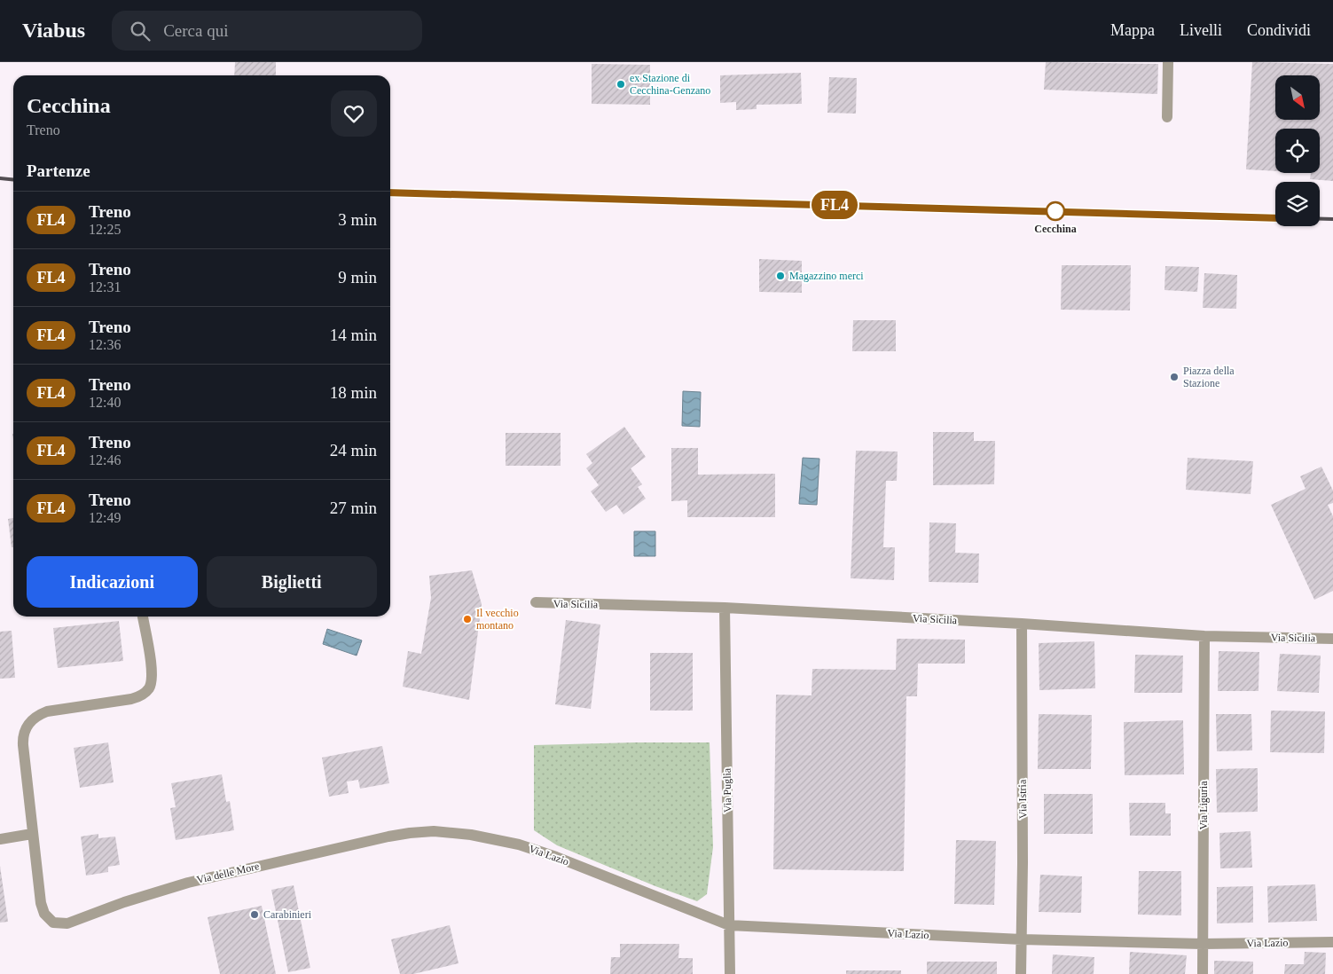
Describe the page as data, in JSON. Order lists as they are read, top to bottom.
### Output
{
  "streets": {
    "street": [
      "Via Sicilia",
      "Via Puglia",
      "Via Istria",
      "Via Liguria",
      "Via Lazio",
      "Via delle More"
    ]
  },
  "crossings": [
    ["Via Sicilia", "Via Puglia"],
    ["Via Sicilia", "Via Istria"],
    ["Via Sicilia", "Via Liguria"],
    ["Via Puglia", "Via Lazio"],
    ["Via Istria", "Via Lazio"],
    ["Via Liguria", "Via Lazio"],
    ["Via Lazio", "Via delle More"]
  ],
  "places": [
    "ex Stazione di Cecchina-Genzano",
    "Cecchina",
    "Magazzino merci",
    "Piazza della Stazione",
    "Il vecchio montano",
    "Carabinieri"
  ],
  "north": "bottom right",
  "page": {
    "header": "Viabus",
    "search": "Cerca qui",
    "nav": ["Mappa", "Livelli", "Condividi"],
    "on_map": "FL4",
    "heading": [
      ["Cecchina", "Treno"],
      "Partenze"
    ],
    "list": [
      {
        "mark": "FL4",
        "name": "Treno",
        "note": "12:25",
        "value": "3 min"
      },
      {
        "mark": "FL4",
        "name": "Treno",
        "note": "12:31",
        "value": "9 min"
      },
      {
        "mark": "FL4",
        "name": "Treno",
        "note": "12:36",
        "value": "14 min"
      },
      {
        "mark": "FL4",
        "name": "Treno",
        "note": "12:40",
        "value": "18 min"
      },
      {
        "mark": "FL4",
        "name": "Treno",
        "note": "12:46",
        "value": "24 min"
      },
      {
        "mark": "FL4",
        "name": "Treno",
        "note": "12:49",
        "value": "27 min"
      }
    ],
    "buttons": ["Indicazioni", "Biglietti"]
  }
}
